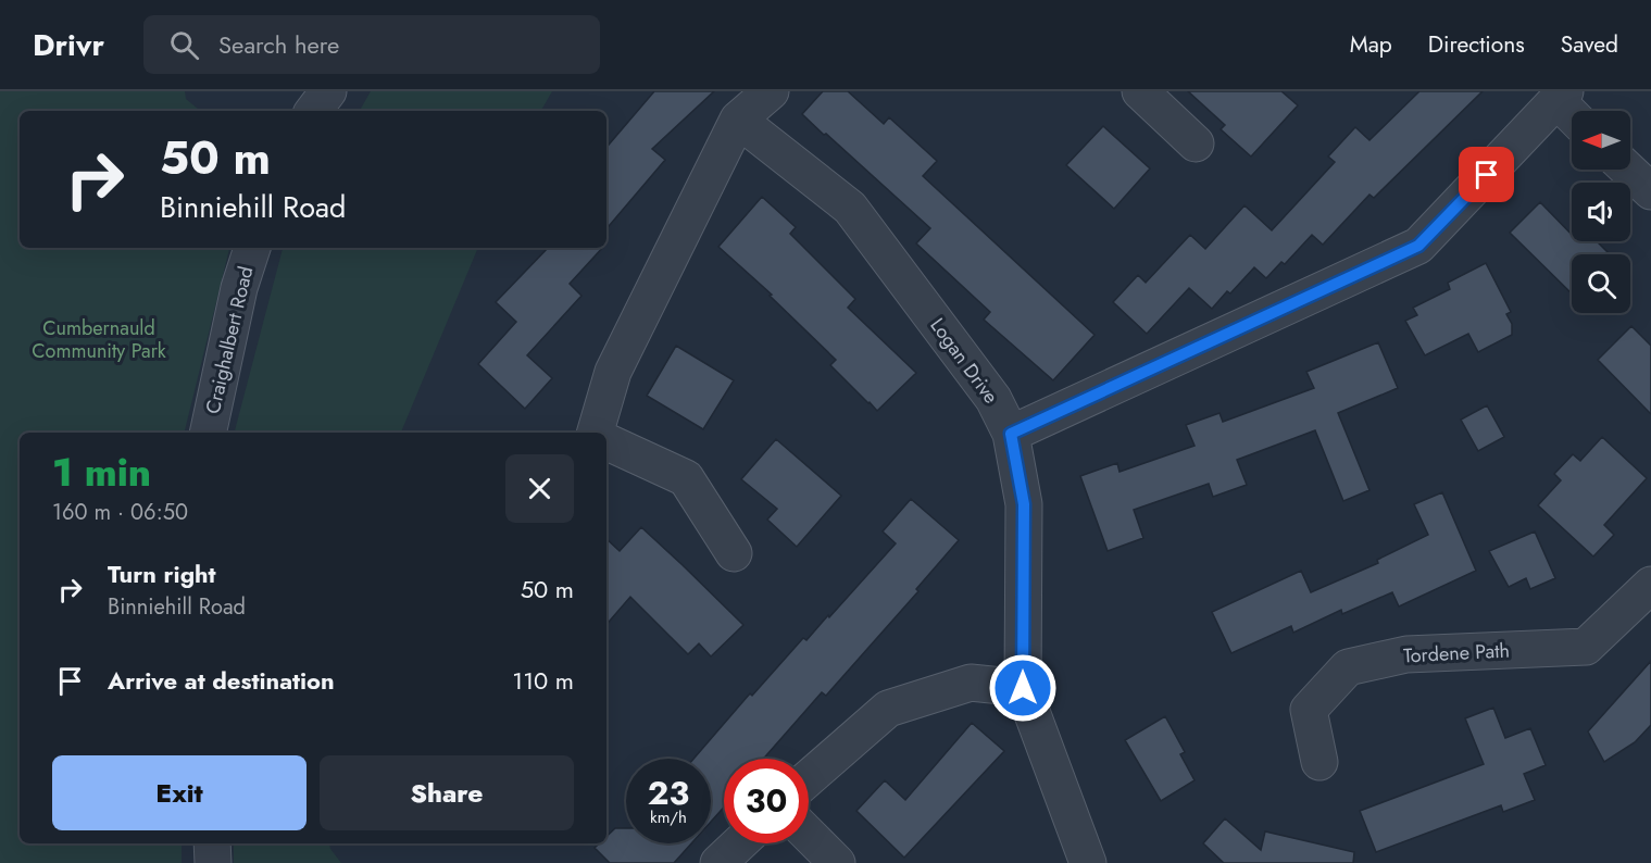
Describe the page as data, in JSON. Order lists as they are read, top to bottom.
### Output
{
  "streets": {
    "street": ["Craighalbert Road", "Logan Drive", "Tordene Path"]
  },
  "parks": ["Cumbernauld Community Park"],
  "north": "left",
  "page": {
    "header": "Drivr",
    "search": "Search here",
    "nav": ["Map", "Directions", "Saved"],
    "turn": ["50 m", "Binniehill Road"],
    "heading": ["1 min", "160 m · 06:50"],
    "list": [
      {
        "name": "Turn right",
        "note": "Binniehill Road",
        "value": "50 m"
      },
      {
        "name": "Arrive at destination",
        "value": "110 m"
      }
    ],
    "buttons": ["Exit", "Share"],
    "speed": "23 km/h",
    "limit": "30"
  }
}
